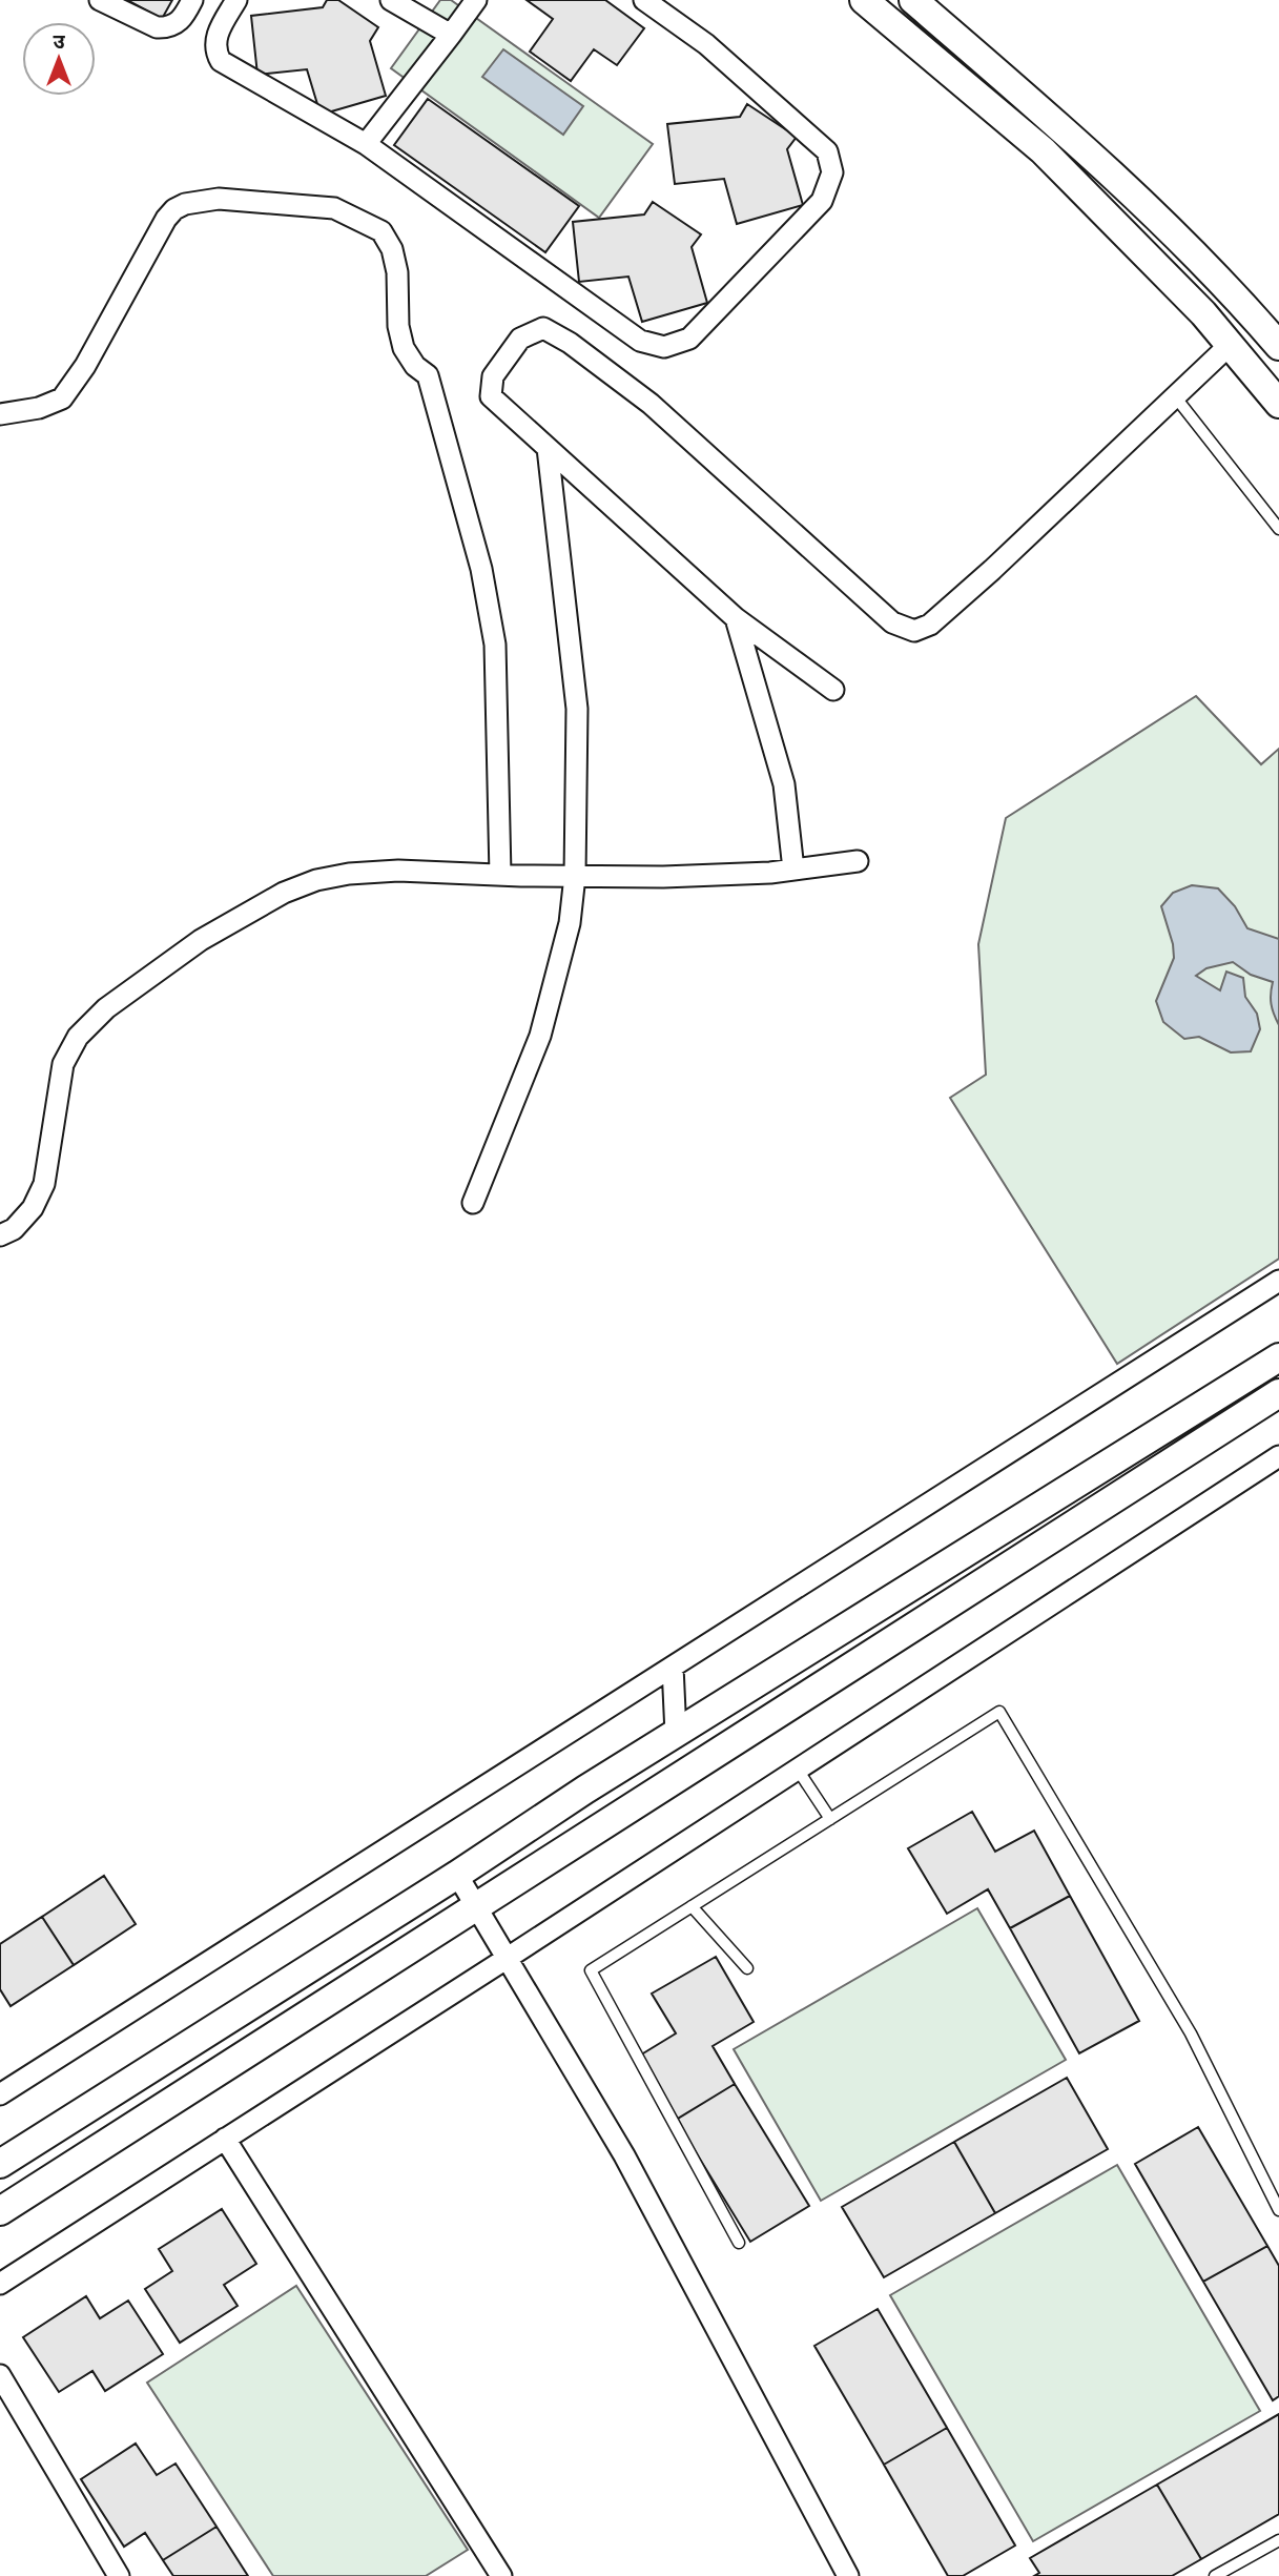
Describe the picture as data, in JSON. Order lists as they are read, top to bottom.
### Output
{
  "north": "top"
}
